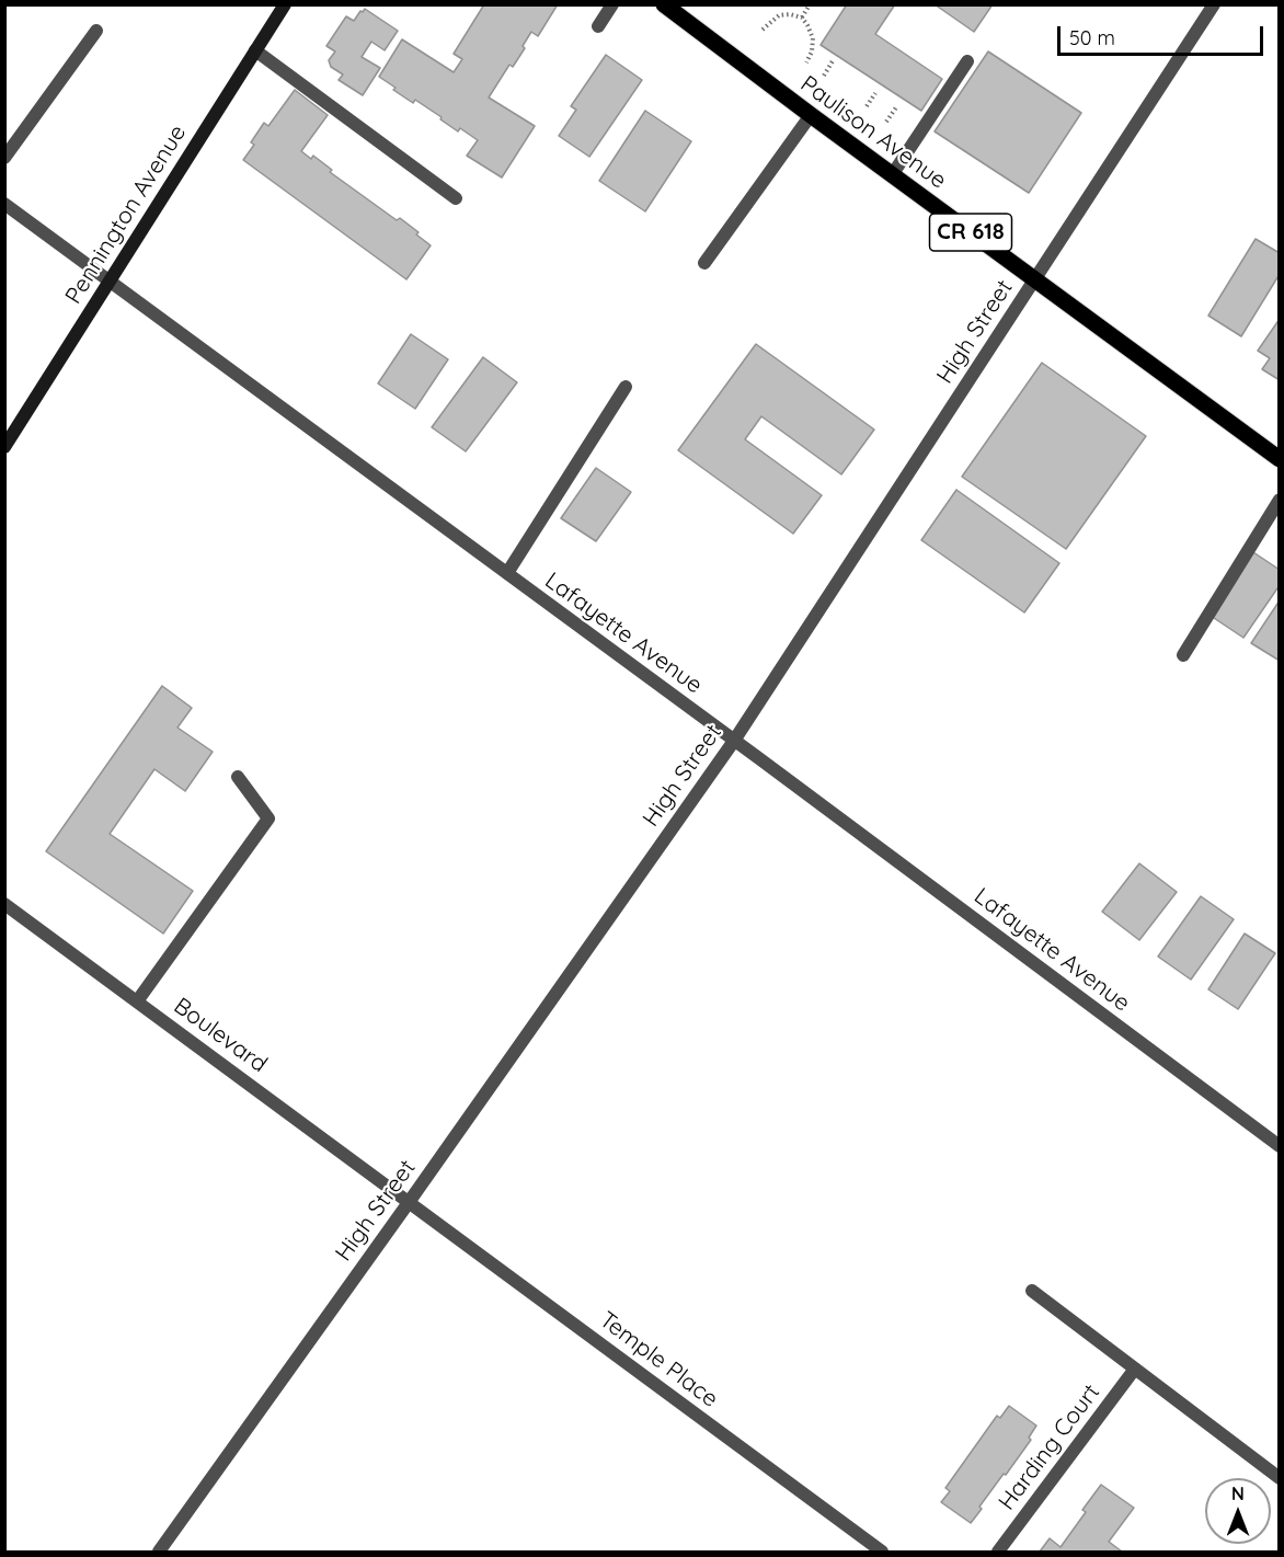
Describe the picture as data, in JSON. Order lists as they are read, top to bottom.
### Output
{
  "streets": {
    "main road": ["Paulison Avenue", "CR 618"],
    "street": [
      "Pennington Avenue",
      "High Street",
      "Lafayette Avenue",
      "Boulevard",
      "Temple Place",
      "Harding Court"
    ]
  },
  "crossings": [
    ["Paulison Avenue", "High Street"],
    ["Pennington Avenue", "Lafayette Avenue"],
    ["High Street", "Lafayette Avenue"],
    ["High Street", "Boulevard"],
    ["High Street", "Temple Place"],
    ["Boulevard", "Temple Place"]
  ],
  "scale_bar": "50 m",
  "north": "top"
}
